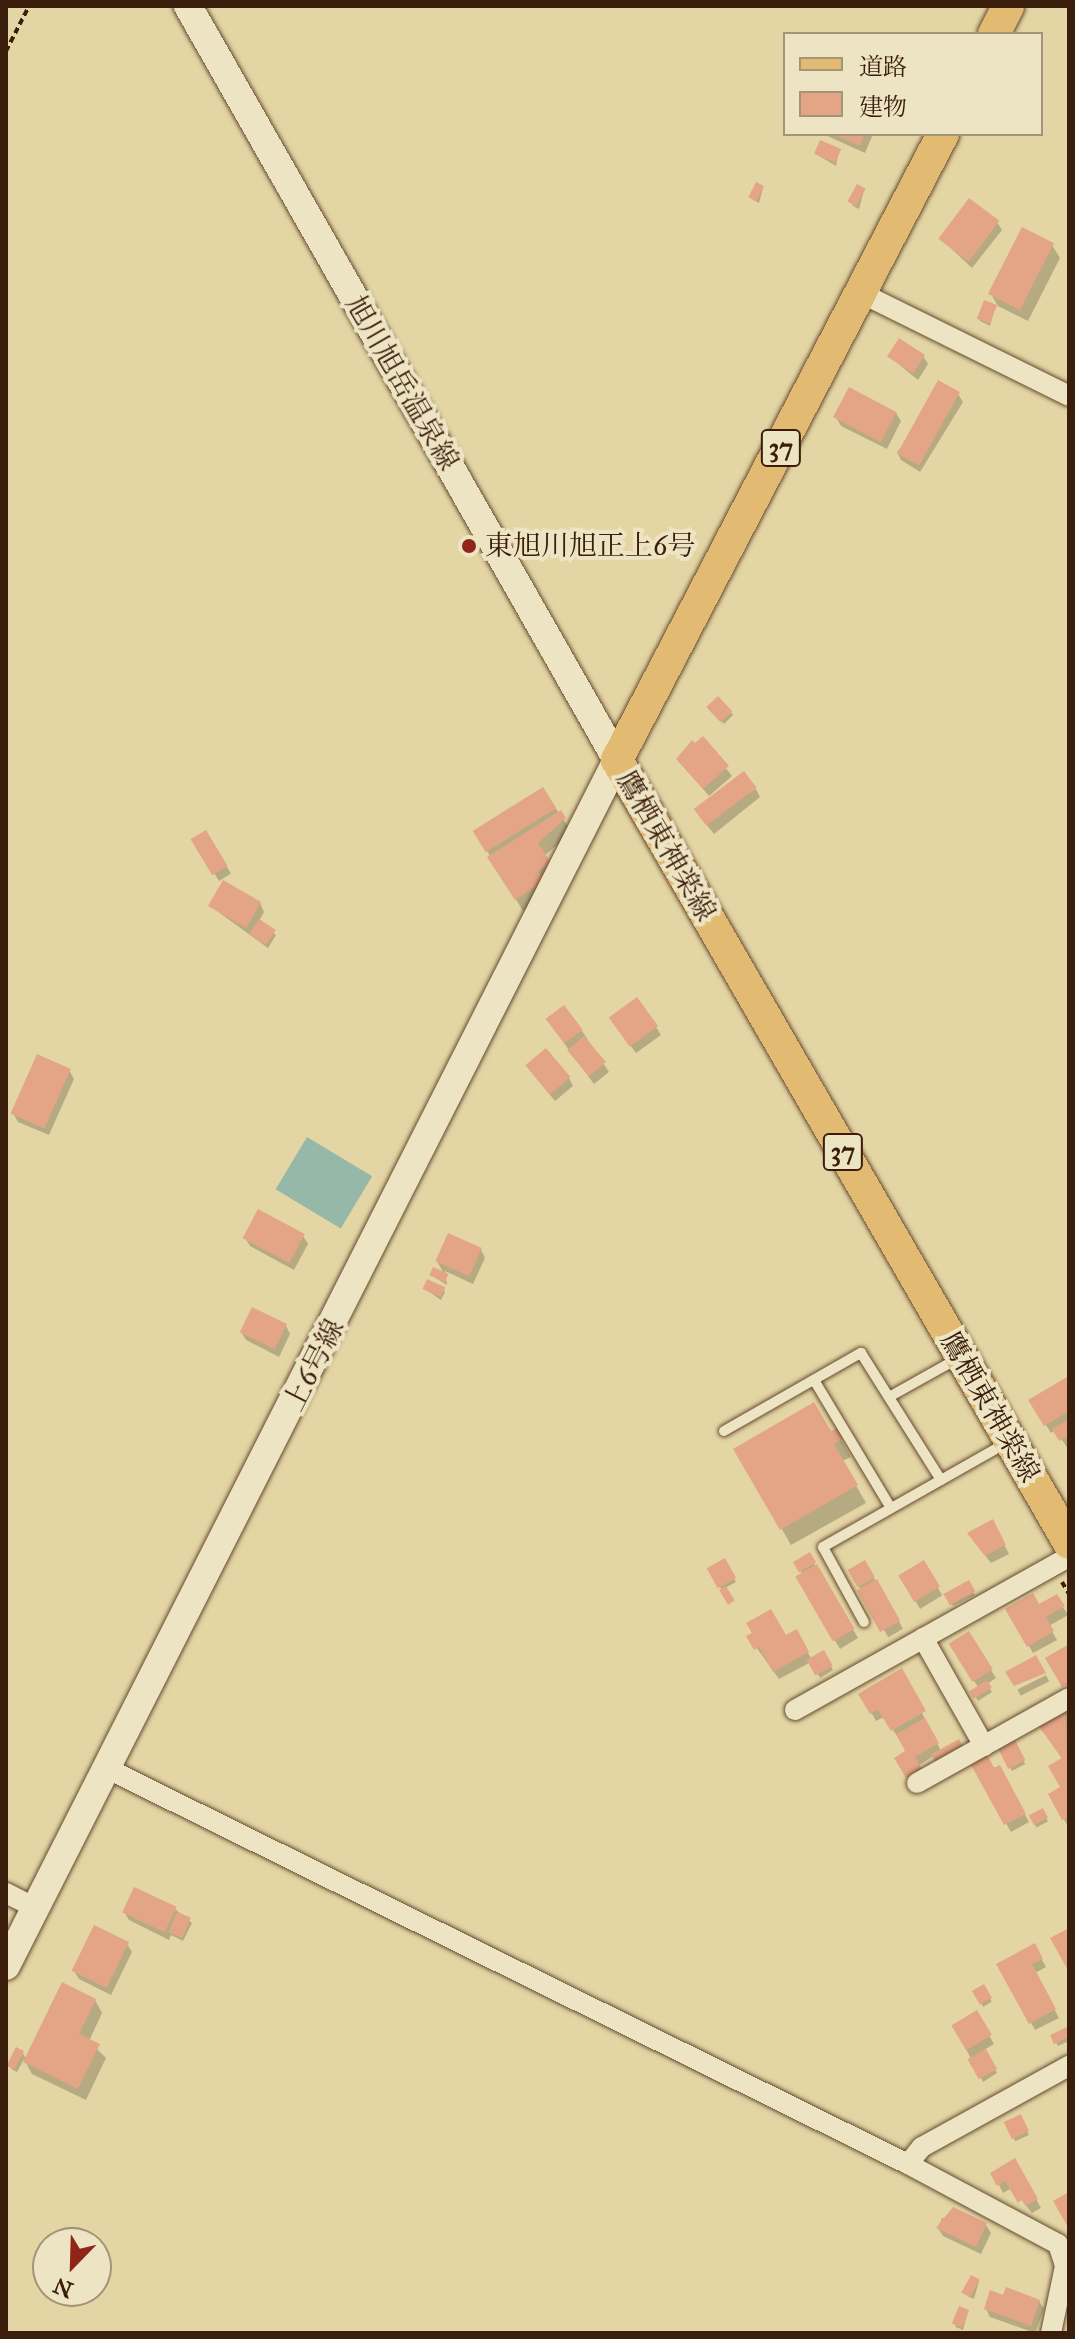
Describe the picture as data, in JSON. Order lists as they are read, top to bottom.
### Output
{
  "streets": {
    "main road": ["37", "鷹栖東神楽線"],
    "street": ["旭川旭岳温泉線", "上6号線"]
  },
  "crossings": [
    ["旭川旭岳温泉線", "鷹栖東神楽線"],
    ["旭川旭岳温泉線", "上6号線"],
    ["鷹栖東神楽線", "上6号線"]
  ],
  "places": ["東旭川旭正上6号"],
  "legend": ["道路", "建物"],
  "north": "bottom left"
}
